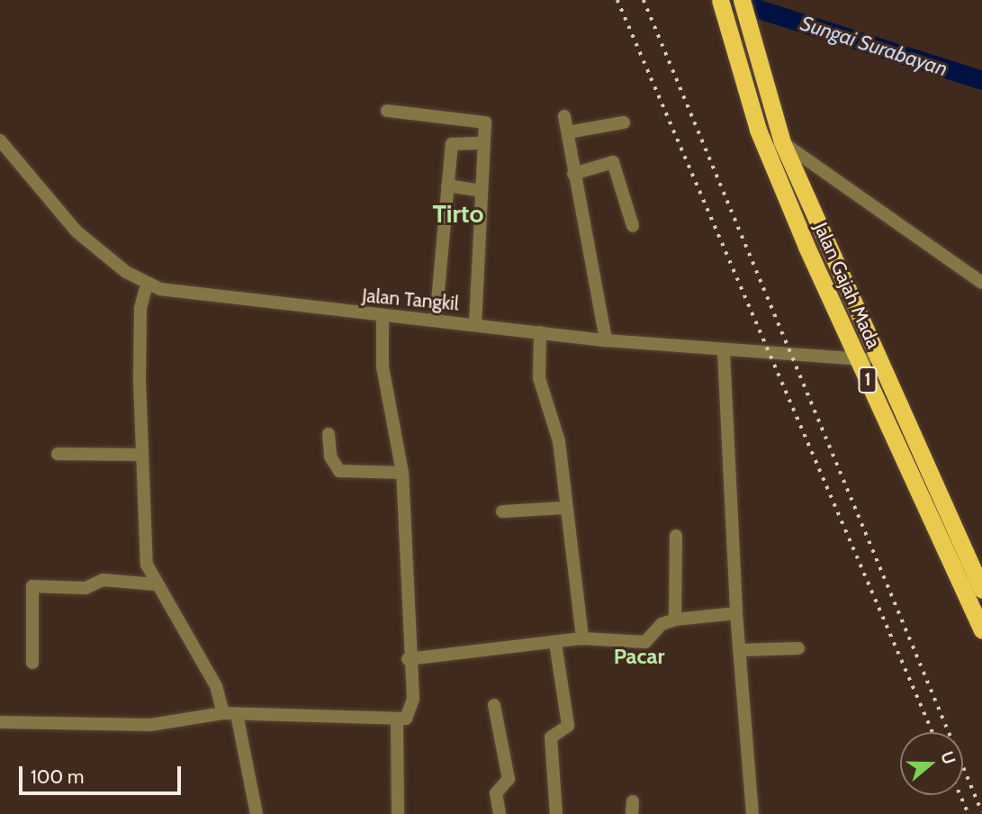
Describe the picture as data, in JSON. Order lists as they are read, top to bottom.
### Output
{
  "streets": {
    "highway": ["Jalan Gajah Mada", "1"],
    "street": ["Jalan Tangkil"]
  },
  "crossings": [
    ["Jalan Gajah Mada", "Jalan Tangkil"]
  ],
  "districts": ["Tirto", "Pacar"],
  "water": ["Sungai Surabayan"],
  "scale_bar": "100 m",
  "north": "right"
}
